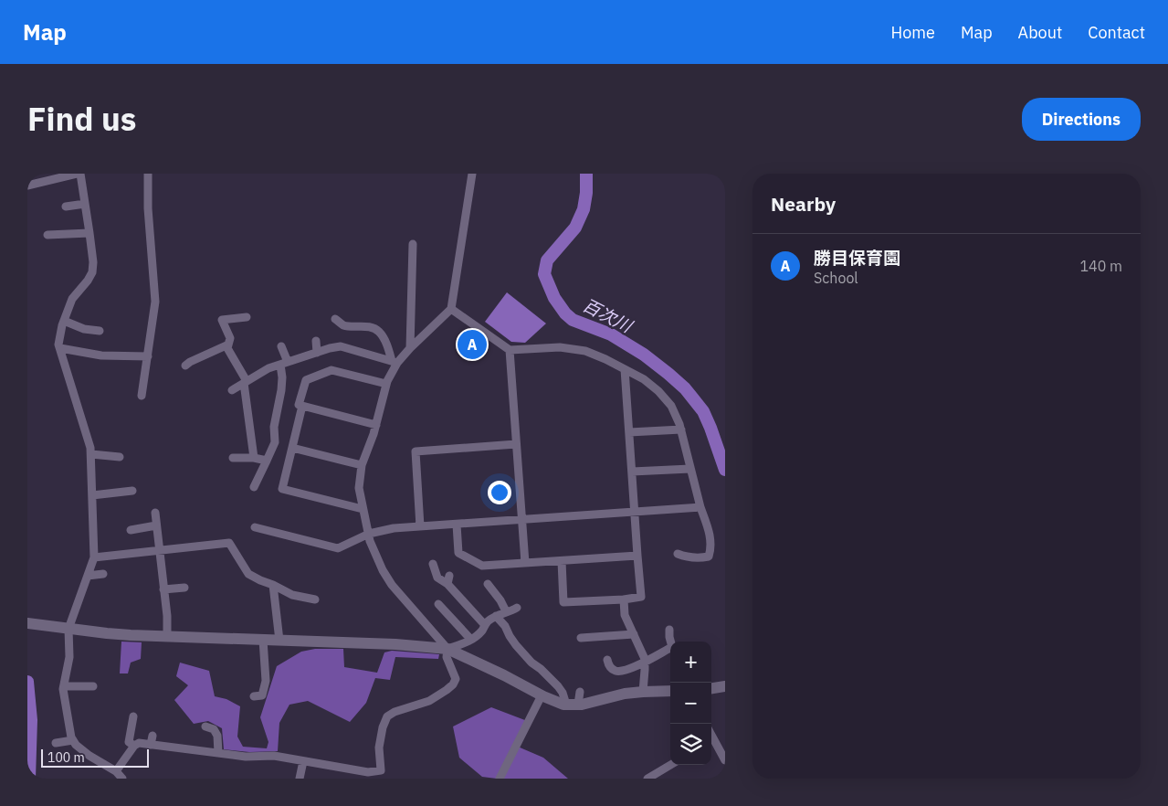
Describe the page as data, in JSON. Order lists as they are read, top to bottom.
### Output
{
  "water": ["百次川"],
  "scale_bar": "100 m",
  "page": {
    "header": "Map",
    "nav": [
      "Home",
      "Map",
      "About",
      "Contact"
    ],
    "title": "Find us",
    "buttons": "Directions",
    "heading": "Nearby",
    "list": [
      {
        "mark": "A",
        "name": "勝目保育園",
        "note": "School",
        "value": "140 m"
      }
    ],
    "pins": "A",
    "map_buttons": ["+", "−"],
    "scale": "100 m"
  }
}
